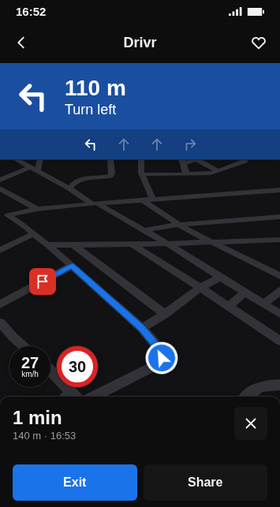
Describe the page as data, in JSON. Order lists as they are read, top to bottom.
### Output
{
  "page": {
    "status": "16:52",
    "header": "Drivr",
    "turn": ["110 m", "Turn left"],
    "speed": "27 km/h",
    "limit": "30",
    "heading": ["1 min", "140 m · 16:53"],
    "buttons": ["Exit", "Share"]
  }
}
